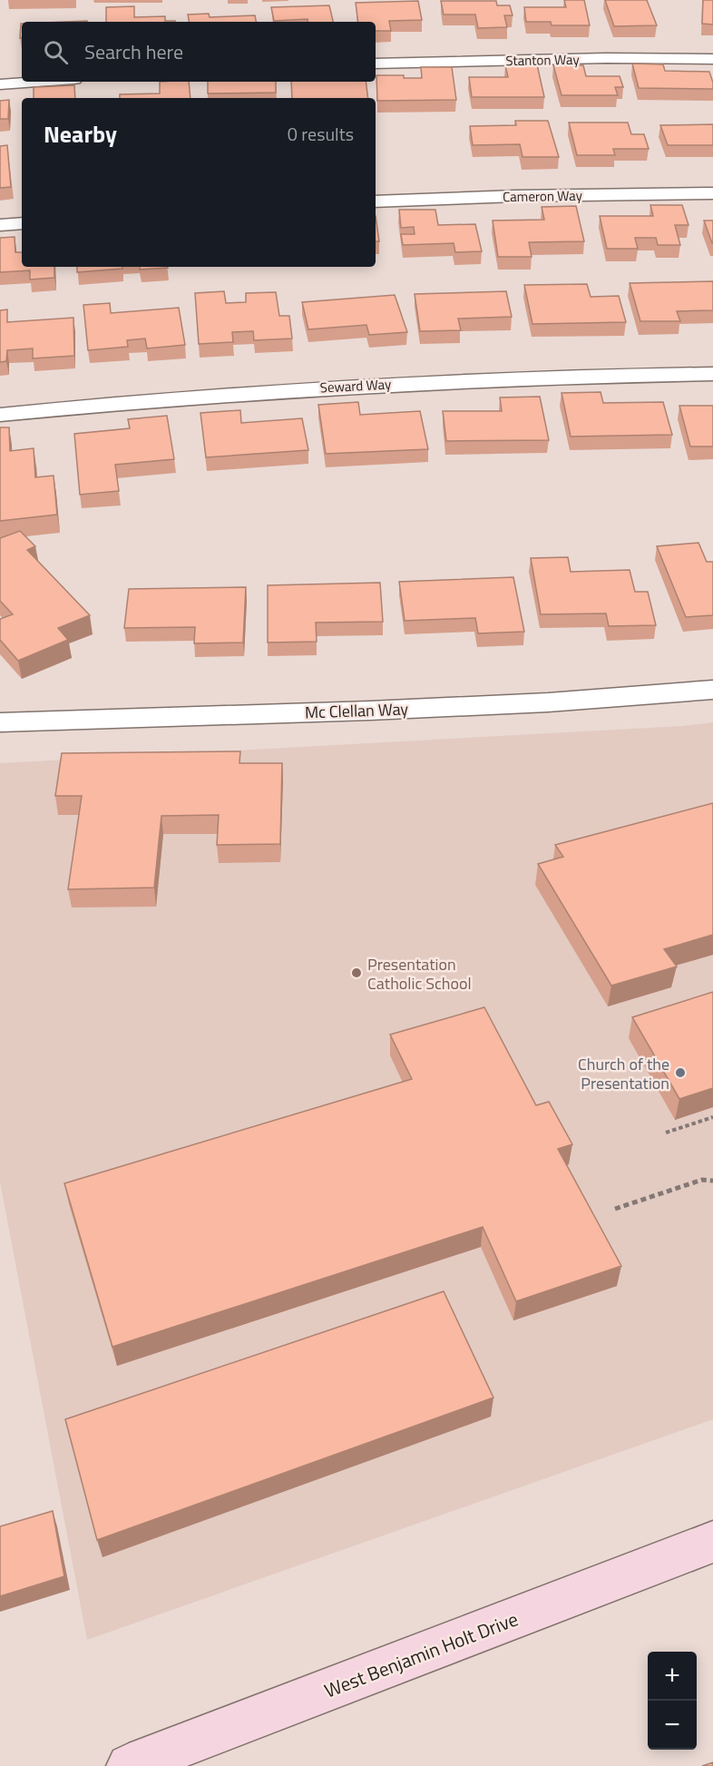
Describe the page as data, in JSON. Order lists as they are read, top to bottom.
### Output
{
  "streets": {
    "main road": ["West Benjamin Holt Drive"],
    "street": [
      "Stanton Way",
      "Cameron Way",
      "Seward Way",
      "Mc Clellan Way"
    ]
  },
  "places": ["Presentation Catholic School", "Church of the Presentation"],
  "page": {
    "search": "Search here",
    "heading": ["Nearby", "0 results"],
    "map_buttons": ["+", "−"]
  }
}
